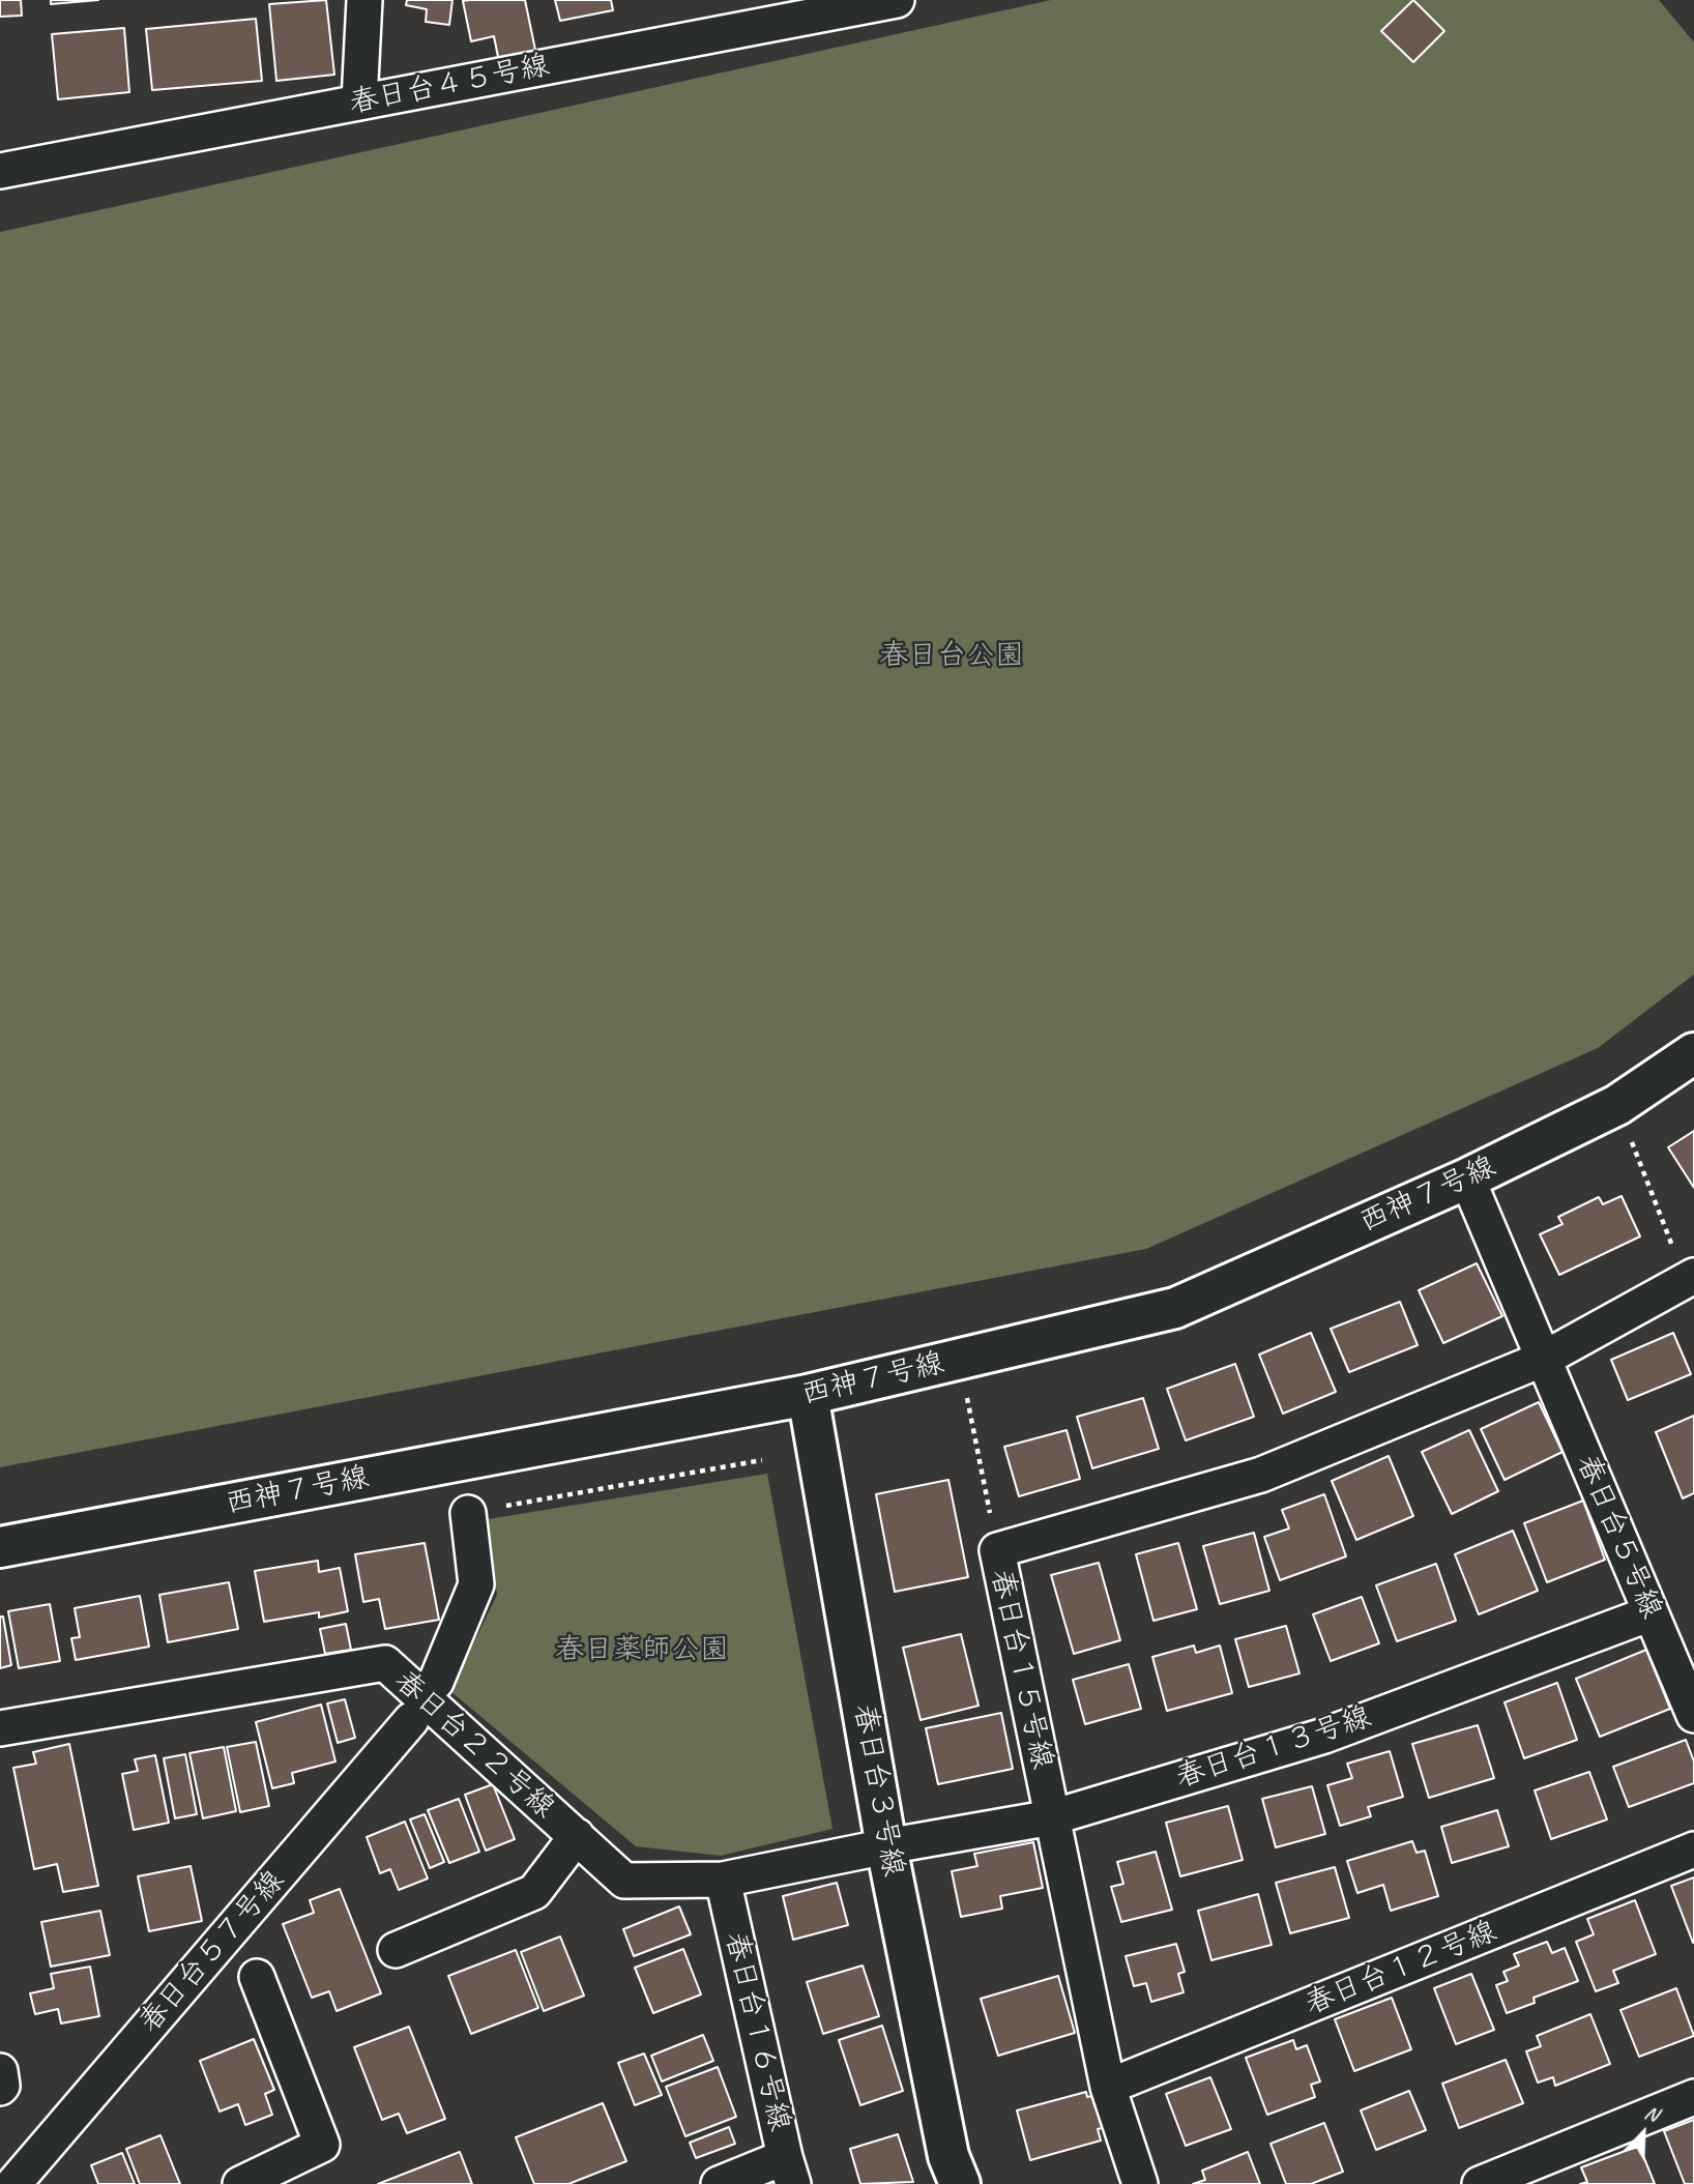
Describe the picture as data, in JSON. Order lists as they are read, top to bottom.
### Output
{
  "streets": {
    "street": [
      "春日台４５号線",
      "西神７号線",
      "春日台５号線",
      "春日台１５号線",
      "春日台２２号線",
      "春日台１３号線",
      "春日台３号線",
      "春日台５７号線",
      "春日台１２号線",
      "春日台１６号線"
    ]
  },
  "crossings": [
    ["西神７号線", "春日台５号線"],
    ["西神７号線", "春日台３号線"],
    ["春日台５号線", "春日台１５号線"],
    ["春日台５号線", "春日台１３号線"],
    ["春日台１５号線", "春日台１３号線"],
    ["春日台１５号線", "春日台１２号線"],
    ["春日台２２号線", "春日台１３号線"],
    ["春日台２２号線", "春日台３号線"],
    ["春日台２２号線", "春日台１６号線"],
    ["春日台１３号線", "春日台３号線"]
  ],
  "parks": ["春日台公園", "春日薬師公園"],
  "north": "top right"
}
